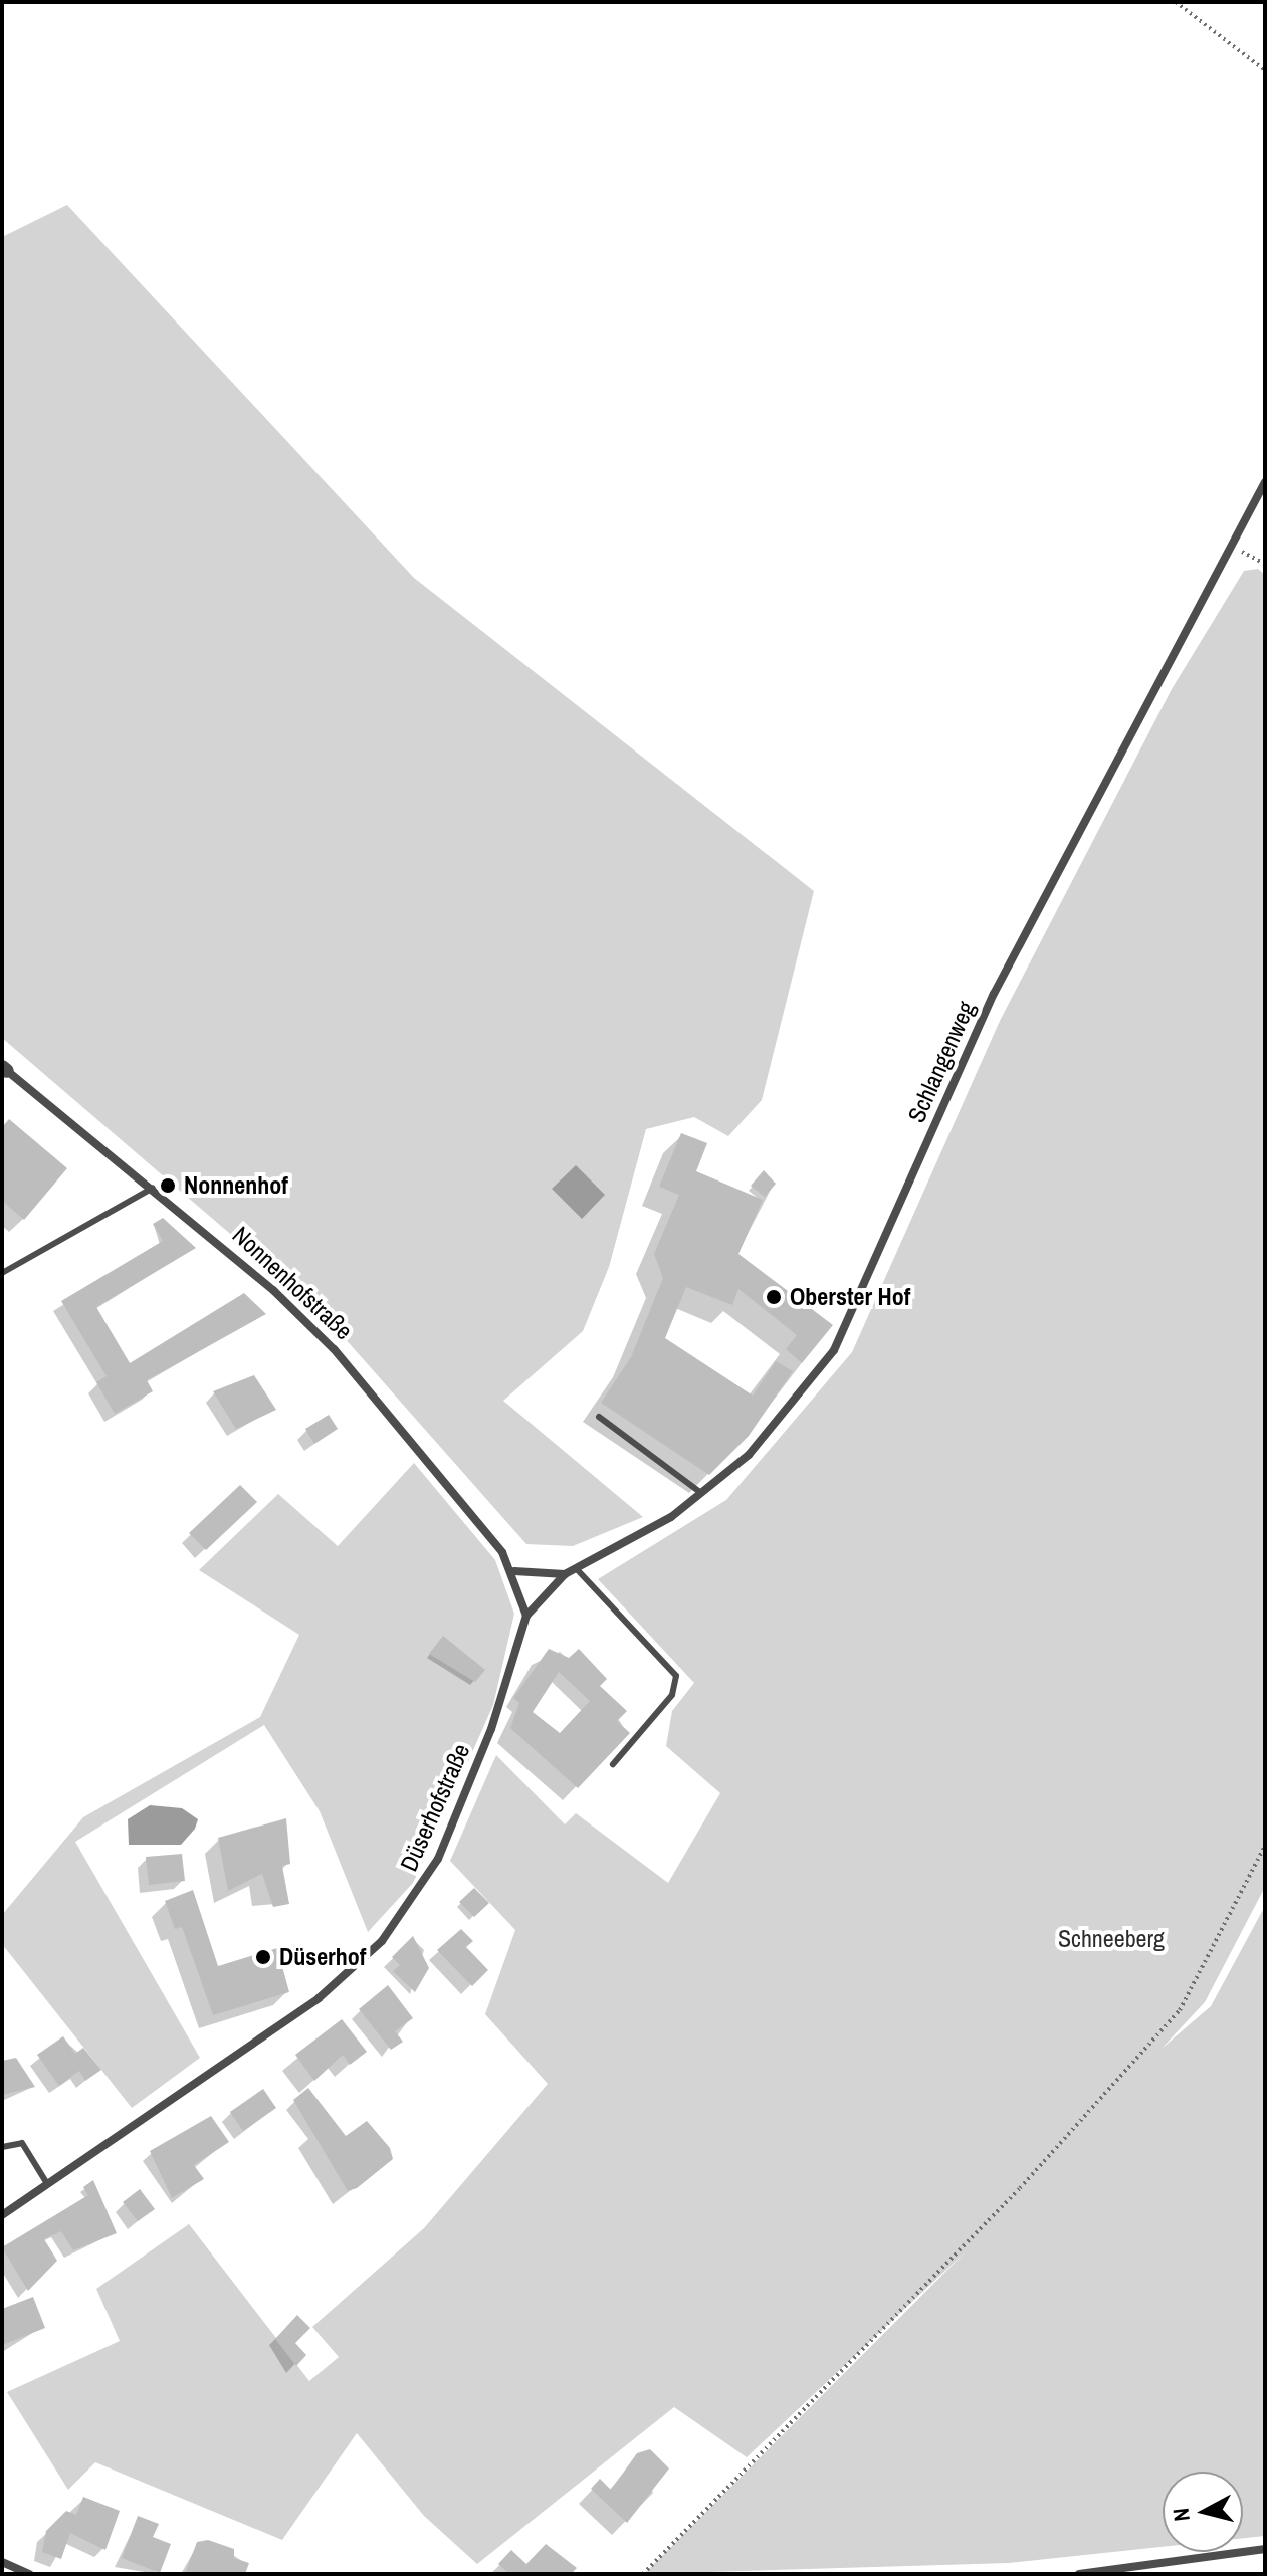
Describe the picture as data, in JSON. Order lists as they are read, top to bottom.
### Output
{
  "streets": {
    "street": ["Schlangenweg", "Nonnenhofstraße", "Düserhofstraße"]
  },
  "crossings": [
    ["Schlangenweg", "Düserhofstraße"],
    ["Nonnenhofstraße", "Düserhofstraße"]
  ],
  "parks": ["Schneeberg"],
  "places": ["Nonnenhof", "Oberster Hof", "Düserhof"],
  "north": "left"
}
